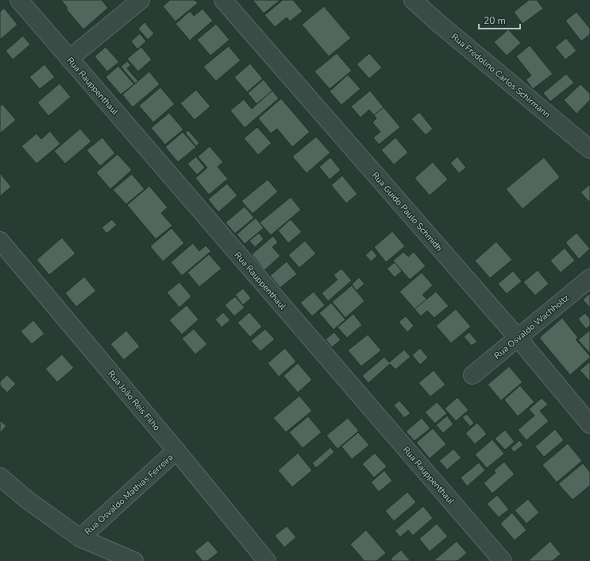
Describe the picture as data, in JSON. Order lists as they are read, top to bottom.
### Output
{
  "streets": {
    "street": [
      "Rua Fredolino Carlos Schirmann",
      "Rua Rauppenthaul",
      "Rua Guido Paulo Schmidh",
      "Rua Osvaldo Wachholtz",
      "Rua João Reis Filho",
      "Rua Osvaldo Mathias Ferreira"
    ]
  },
  "crossings": [
    ["Rua Guido Paulo Schmidh", "Rua Osvaldo Wachholtz"],
    ["Rua João Reis Filho", "Rua Osvaldo Mathias Ferreira"]
  ],
  "scale_bar": "20 m"
}
